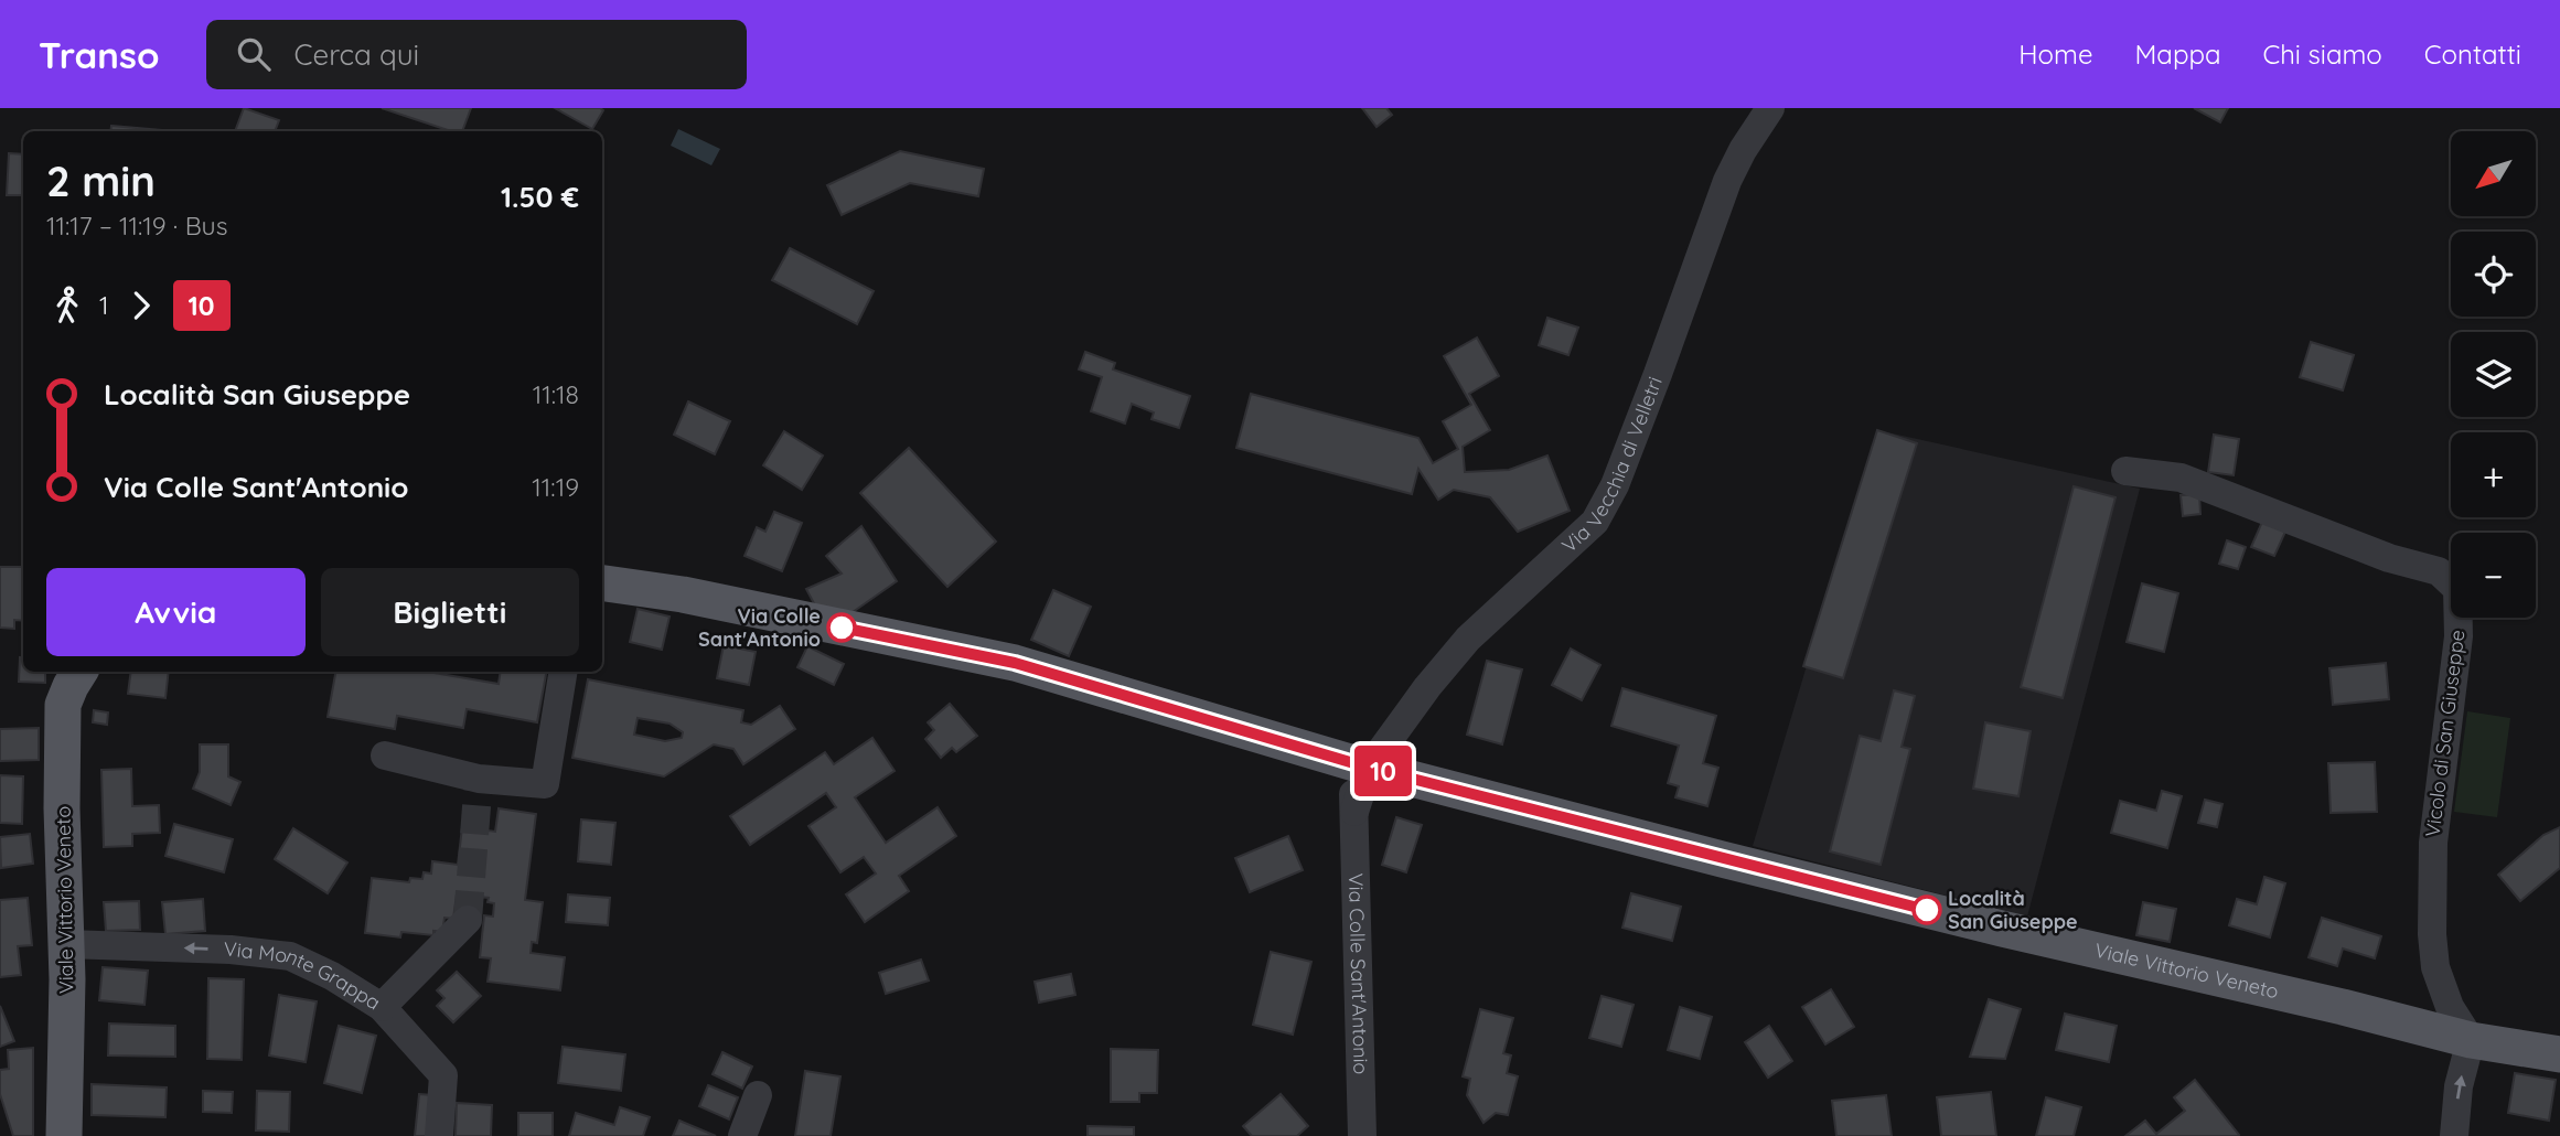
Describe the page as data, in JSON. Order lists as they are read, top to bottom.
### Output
{
  "streets": {
    "main road": ["Viale Vittorio Veneto"],
    "street": [
      "Via Vecchia di Velletri",
      "Vicolo di San Giuseppe",
      "Via Colle Sant'Antonio",
      "Via Monte Grappa"
    ]
  },
  "crossings": [
    ["Via Vecchia di Velletri", "Viale Vittorio Veneto"],
    ["Via Vecchia di Velletri", "Via Colle Sant'Antonio"],
    ["Vicolo di San Giuseppe", "Viale Vittorio Veneto"],
    ["Viale Vittorio Veneto", "Via Colle Sant'Antonio"],
    ["Viale Vittorio Veneto", "Via Monte Grappa"]
  ],
  "one_way": ["Via Monte Grappa"],
  "places": ["Via Colle Sant'Antonio", "Località San Giuseppe"],
  "lines": ["bus line 10"],
  "north": "bottom left",
  "page": {
    "header": "Transo",
    "search": "Cerca qui",
    "nav": [
      "Home",
      "Mappa",
      "Chi siamo",
      "Contatti"
    ],
    "on_map": "10",
    "map_buttons": ["+", "−"],
    "heading": ["2 min", "11:17 – 11:19 · Bus", "1.50 €"],
    "legs": ["1", "10"],
    "list": [
      {
        "name": "Località San Giuseppe",
        "value": "11:18"
      },
      {
        "name": "Via Colle Sant'Antonio",
        "value": "11:19"
      }
    ],
    "buttons": ["Avvia", "Biglietti"]
  }
}
